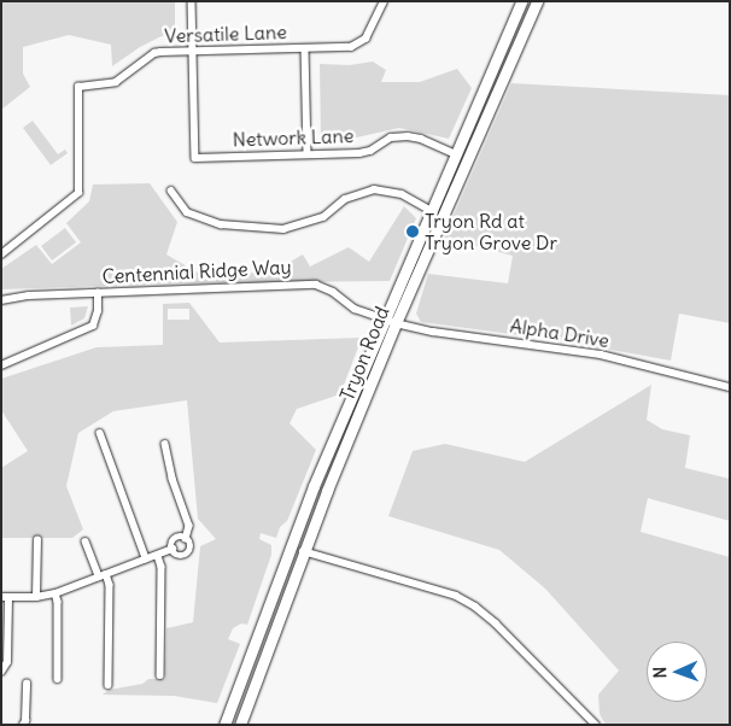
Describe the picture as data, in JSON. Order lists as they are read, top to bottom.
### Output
{
  "streets": {
    "main road": ["Tryon Road"],
    "street": [
      "Versatile Lane",
      "Network Lane",
      "Centennial Ridge Way",
      "Alpha Drive"
    ]
  },
  "crossings": [
    ["Versatile Lane", "Network Lane"],
    ["Network Lane", "Tryon Road"],
    ["Centennial Ridge Way", "Alpha Drive"],
    ["Centennial Ridge Way", "Tryon Road"],
    ["Alpha Drive", "Tryon Road"]
  ],
  "places": ["Tryon Rd at Tryon Grove Dr"],
  "north": "left"
}
